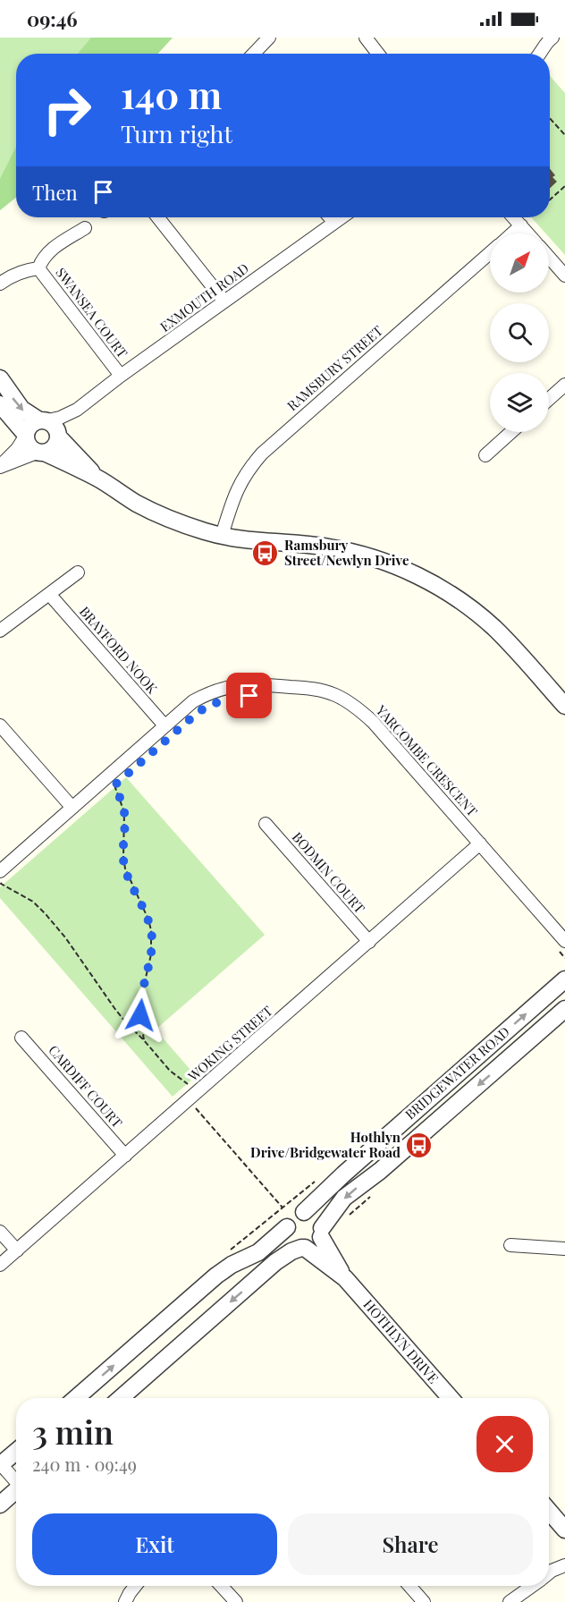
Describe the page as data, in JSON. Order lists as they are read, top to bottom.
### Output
{
  "streets": {
    "street": [
      "EXMOUTH ROAD",
      "SWANSEA COURT",
      "RAMSBURY STREET",
      "BRAYFORD NOOK",
      "YARCOMBE CRESCENT",
      "BODMIN COURT",
      "WOKING STREET",
      "BRIDGEWATER ROAD",
      "CARDIFF COURT",
      "HOTHLYN DRIVE"
    ]
  },
  "crossings": [
    ["EXMOUTH ROAD", "SWANSEA COURT"],
    ["BRAYFORD NOOK", "YARCOMBE CRESCENT"],
    ["YARCOMBE CRESCENT", "WOKING STREET"],
    ["BODMIN COURT", "WOKING STREET"],
    ["WOKING STREET", "CARDIFF COURT"],
    ["BRIDGEWATER ROAD", "HOTHLYN DRIVE"]
  ],
  "places": {
    "bus stop": ["Ramsbury Street/Newlyn Drive", "Hothlyn Drive/Bridgewater Road"]
  },
  "north": "top right",
  "page": {
    "status": "09:46",
    "turn": ["140 m", "Turn right"],
    "then": "Then",
    "heading": ["3 min", "240 m · 09:49"],
    "buttons": ["Exit", "Share"]
  }
}
